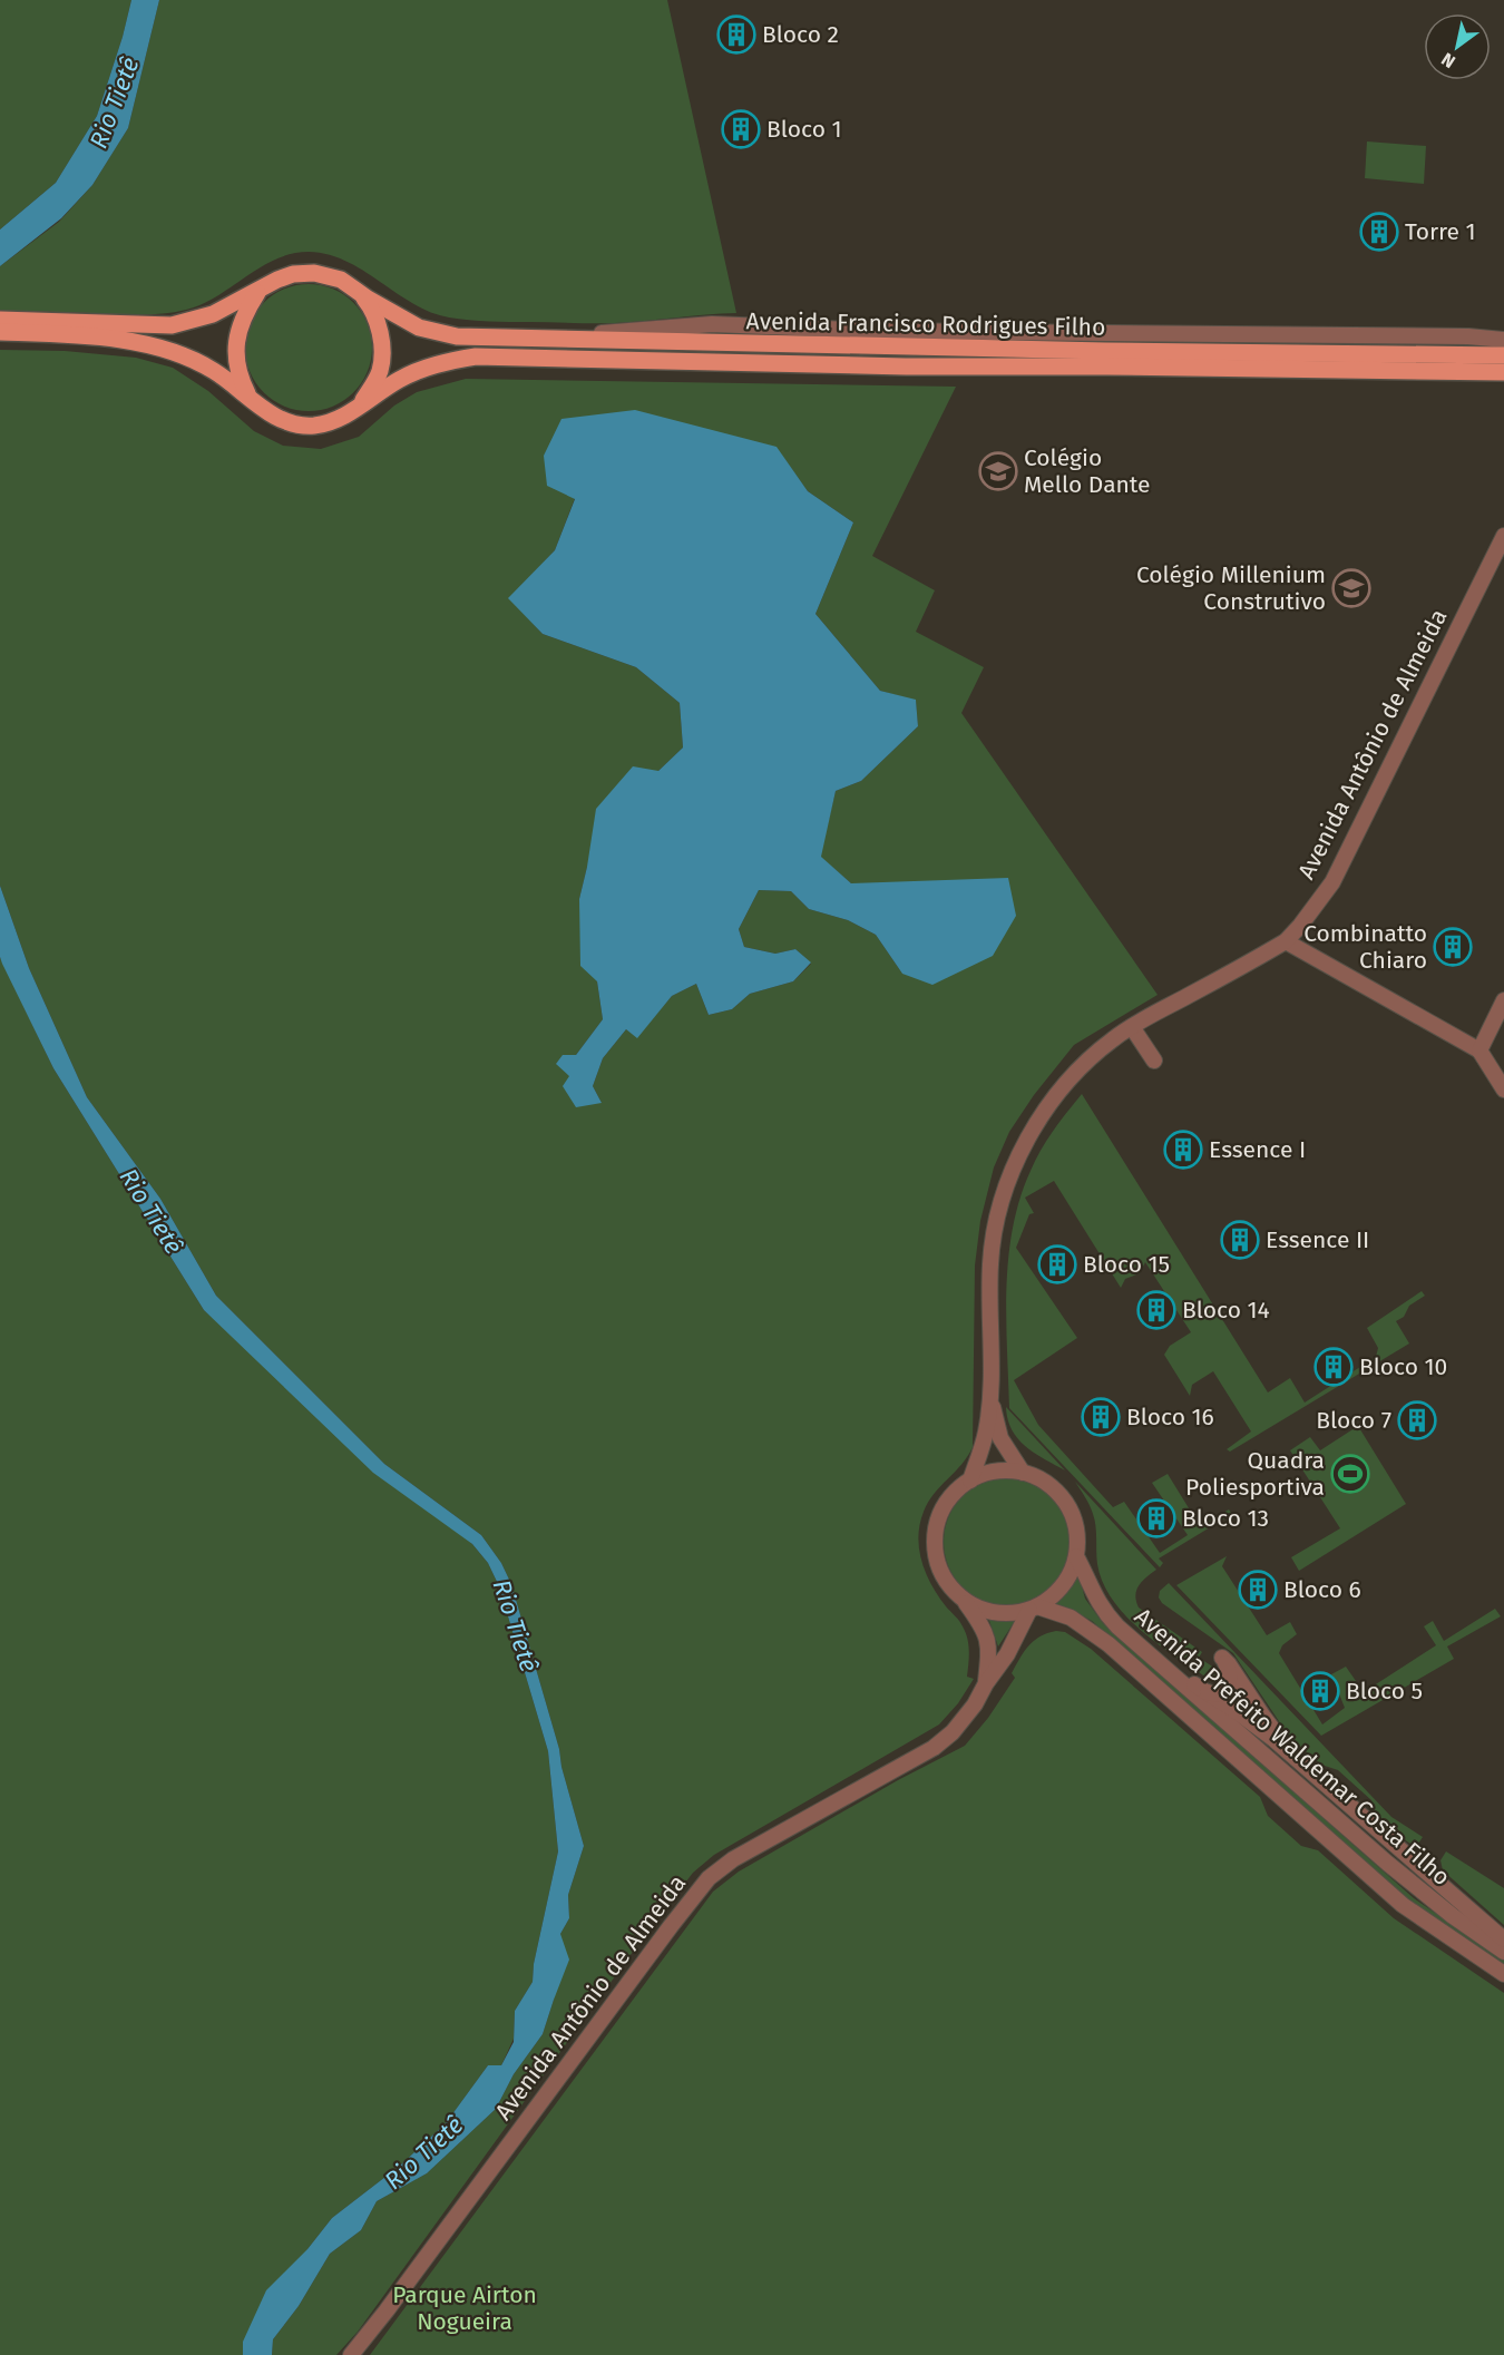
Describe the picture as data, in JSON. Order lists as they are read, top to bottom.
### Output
{
  "streets": {
    "main road": ["Avenida Francisco Rodrigues Filho"],
    "street": ["Avenida Antônio de Almeida", "Avenida Prefeito Waldemar Costa Filho"]
  },
  "crossings": [
    ["Avenida Antônio de Almeida", "Avenida Prefeito Waldemar Costa Filho"]
  ],
  "water": ["Rio Tietê"],
  "parks": ["Parque Airton Nogueira"],
  "places": {
    "building": [
      "Bloco 2",
      "Bloco 1",
      "Torre 1",
      "Combinatto Chiaro",
      "Essence I",
      "Essence II",
      "Bloco 15",
      "Bloco 14",
      "Bloco 10",
      "Bloco 16",
      "Bloco 7",
      "Bloco 13",
      "Bloco 6",
      "Bloco 5"
    ],
    "school or university": ["Colégio Mello Dante", "Colégio Millenium Construtivo"],
    "sports": ["Quadra Poliesportiva"]
  },
  "north": "bottom left"
}
